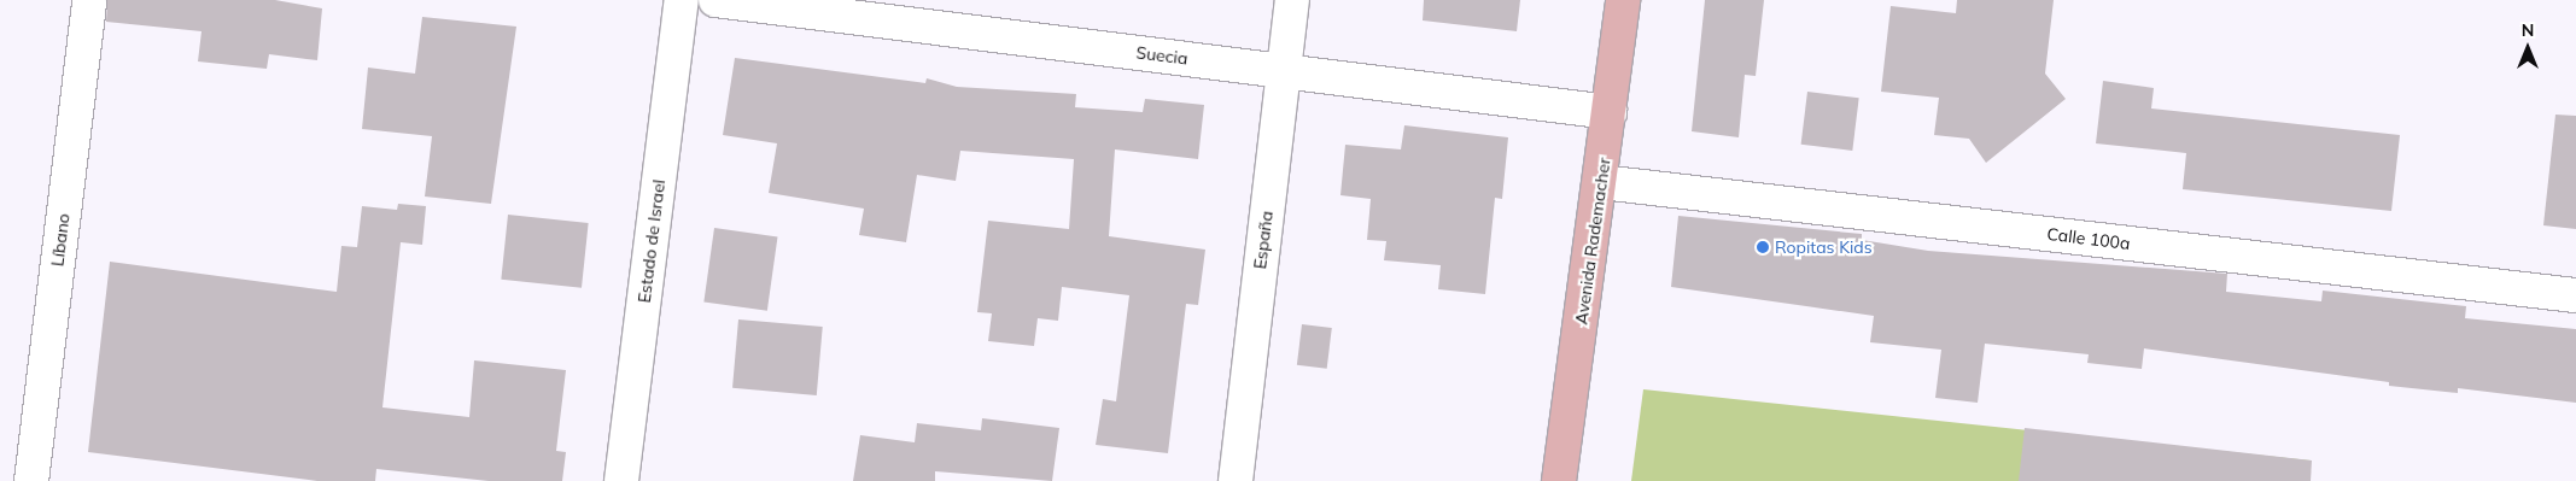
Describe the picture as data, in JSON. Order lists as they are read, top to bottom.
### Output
{
  "streets": {
    "main road": ["Avenida Rademacher"],
    "street": [
      "Suecia",
      "Calle 100a",
      "Líbano",
      "España",
      "Estado de Israel"
    ]
  },
  "crossings": [
    ["Suecia", "España"],
    ["Suecia", "Avenida Rademacher"],
    ["Calle 100a", "Avenida Rademacher"]
  ],
  "places": ["Ropitas Kids"],
  "north": "top"
}
